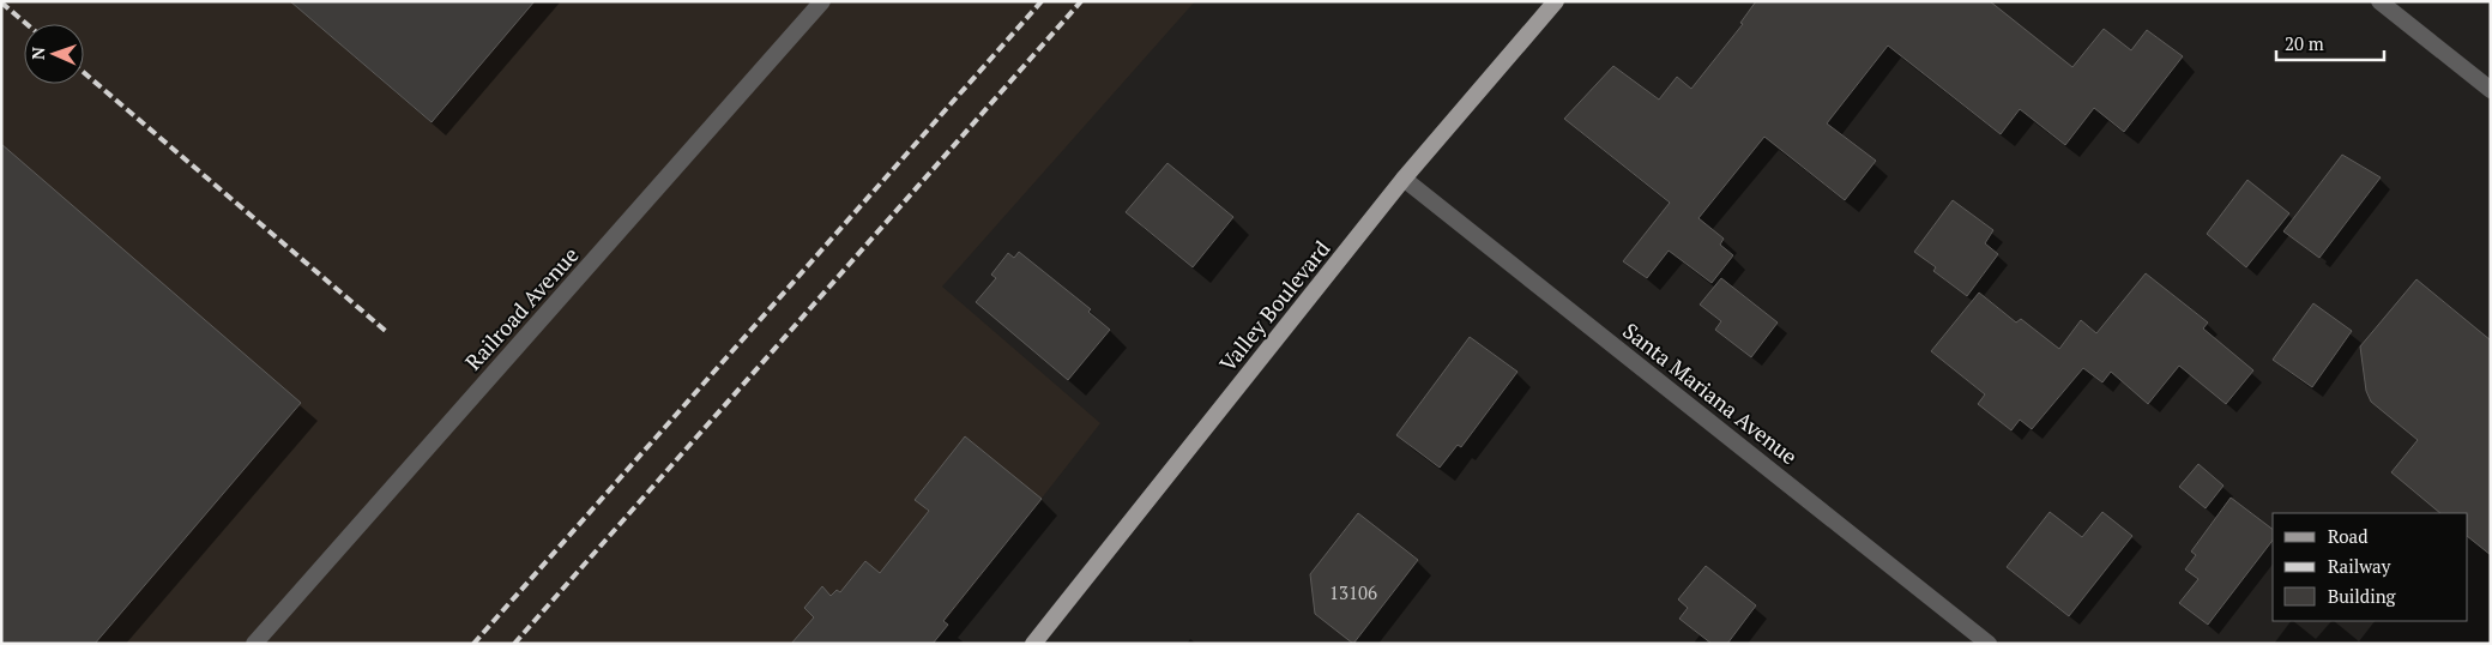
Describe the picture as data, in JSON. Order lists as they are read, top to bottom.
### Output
{
  "streets": {
    "main road": ["Valley Boulevard"],
    "street": ["Railroad Avenue", "Santa Mariana Avenue"]
  },
  "crossings": [
    ["Valley Boulevard", "Santa Mariana Avenue"]
  ],
  "house_numbers": ["13106"],
  "legend": ["Road", "Railway", "Building"],
  "scale_bar": "20 m",
  "north": "left"
}
